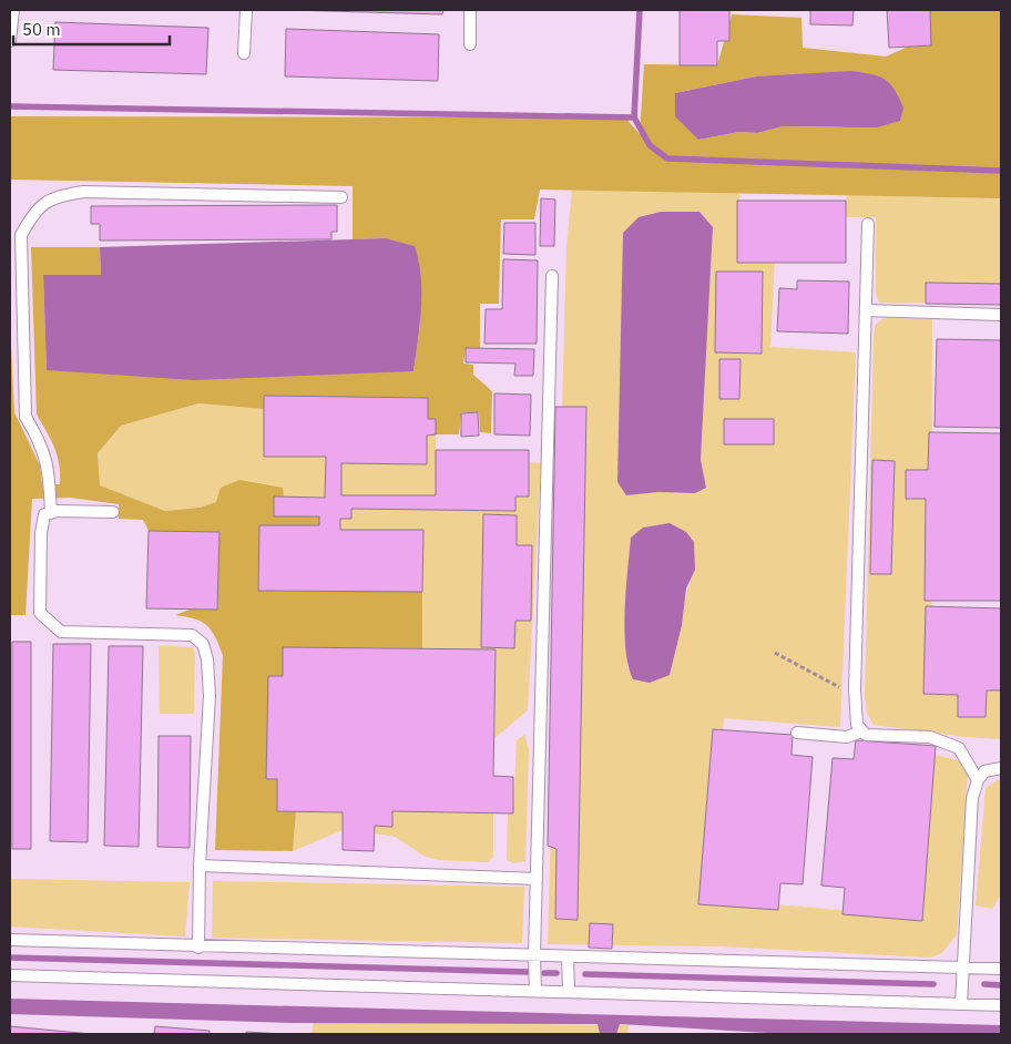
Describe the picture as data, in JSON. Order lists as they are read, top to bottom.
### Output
{
  "scale_bar": "50 m"
}
